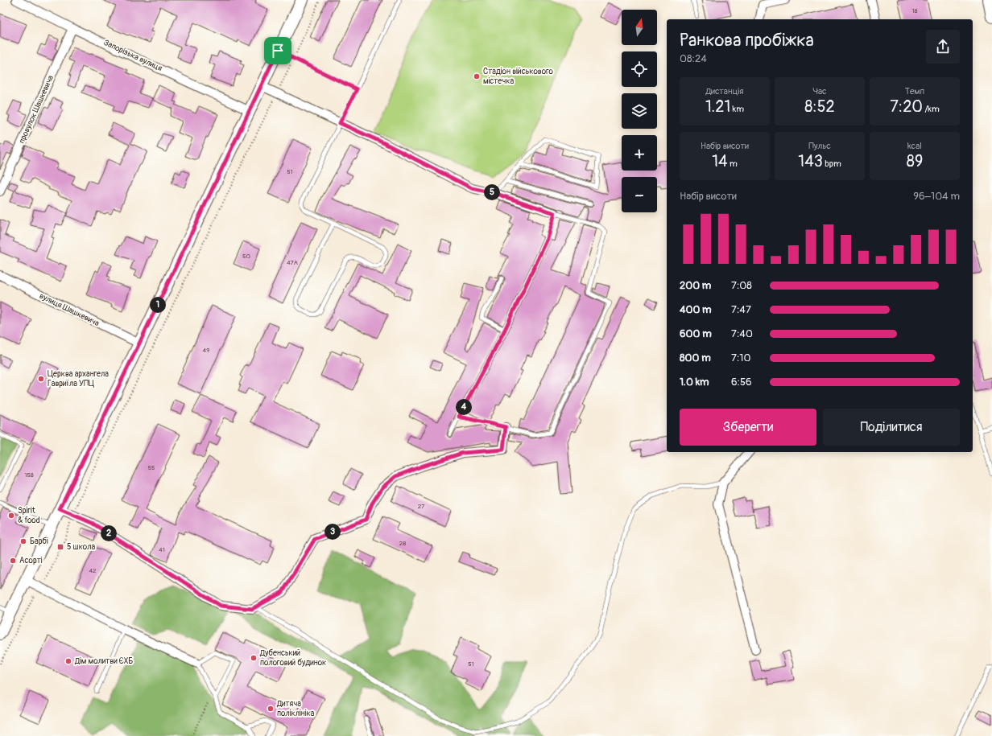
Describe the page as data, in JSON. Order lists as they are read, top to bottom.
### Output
{
  "streets": {
    "street": ["Запорізька вулиця", "провулок Шашкевича", "вулиця Шашкевича"]
  },
  "crossings": [
    ["Запорізька вулиця", "провулок Шашкевича"]
  ],
  "places": {
    "other": [
      "Стадіон військового містечка",
      "Церква архангела Гавриїла УПЦ",
      "Spirit & food",
      "Барбі",
      "Асорті",
      "Дубенський пологовий будинок",
      "Дім молитви ЄХБ",
      "Дитяча поліклініка"
    ],
    "transit": ["5 школа"]
  },
  "house_numbers": [
    "18",
    "51",
    "50",
    "47А",
    "49",
    "55",
    "158",
    "27",
    "28",
    "41",
    "42",
    "51"
  ],
  "north": "top",
  "page": {
    "map_buttons": ["+", "−"],
    "heading": ["Ранкова пробіжка", "08:24"],
    "stats": [
      ["Дистанція", "1.21 km"],
      ["Час", "8:52"],
      ["Темп", "7:20 /km"],
      ["Набір висоти", "14 m"],
      ["Пульс", "143 bpm"],
      ["kcal", "89"]
    ],
    "chart": ["Набір висоти", "96–104 m"],
    "pins": [
      "5",
      "1",
      "4",
      "3",
      "2"
    ],
    "list": [
      {
        "name": "200 m",
        "note": "7:08"
      },
      {
        "name": "400 m",
        "note": "7:47"
      },
      {
        "name": "600 m",
        "note": "7:40"
      },
      {
        "name": "800 m",
        "note": "7:10"
      },
      {
        "name": "1.0 km",
        "note": "6:56"
      }
    ],
    "buttons": ["Зберегти", "Поділитися"]
  }
}
